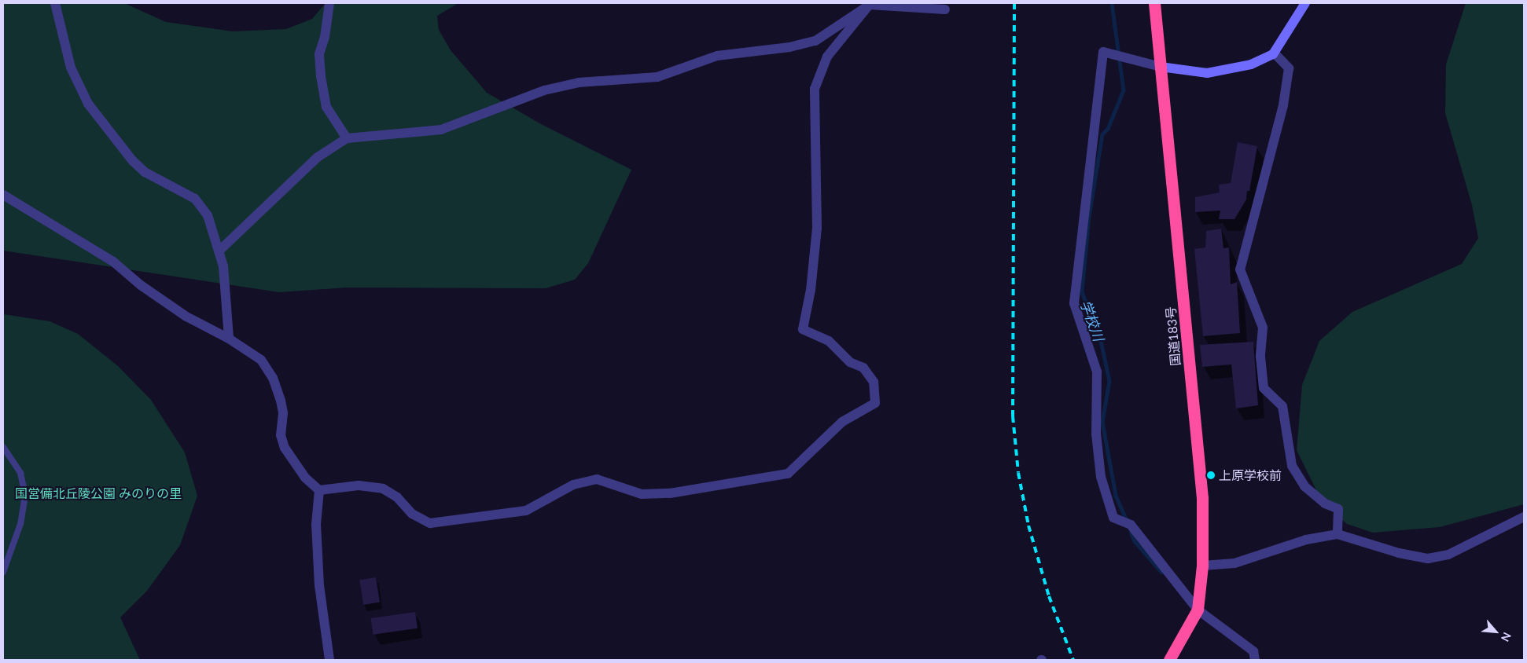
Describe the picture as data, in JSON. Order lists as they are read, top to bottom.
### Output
{
  "streets": {
    "highway": ["国道183号"]
  },
  "water": ["学校川"],
  "parks": ["国営備北丘陵公園 みのりの里"],
  "places": ["上原学校前"],
  "north": "bottom right"
}
